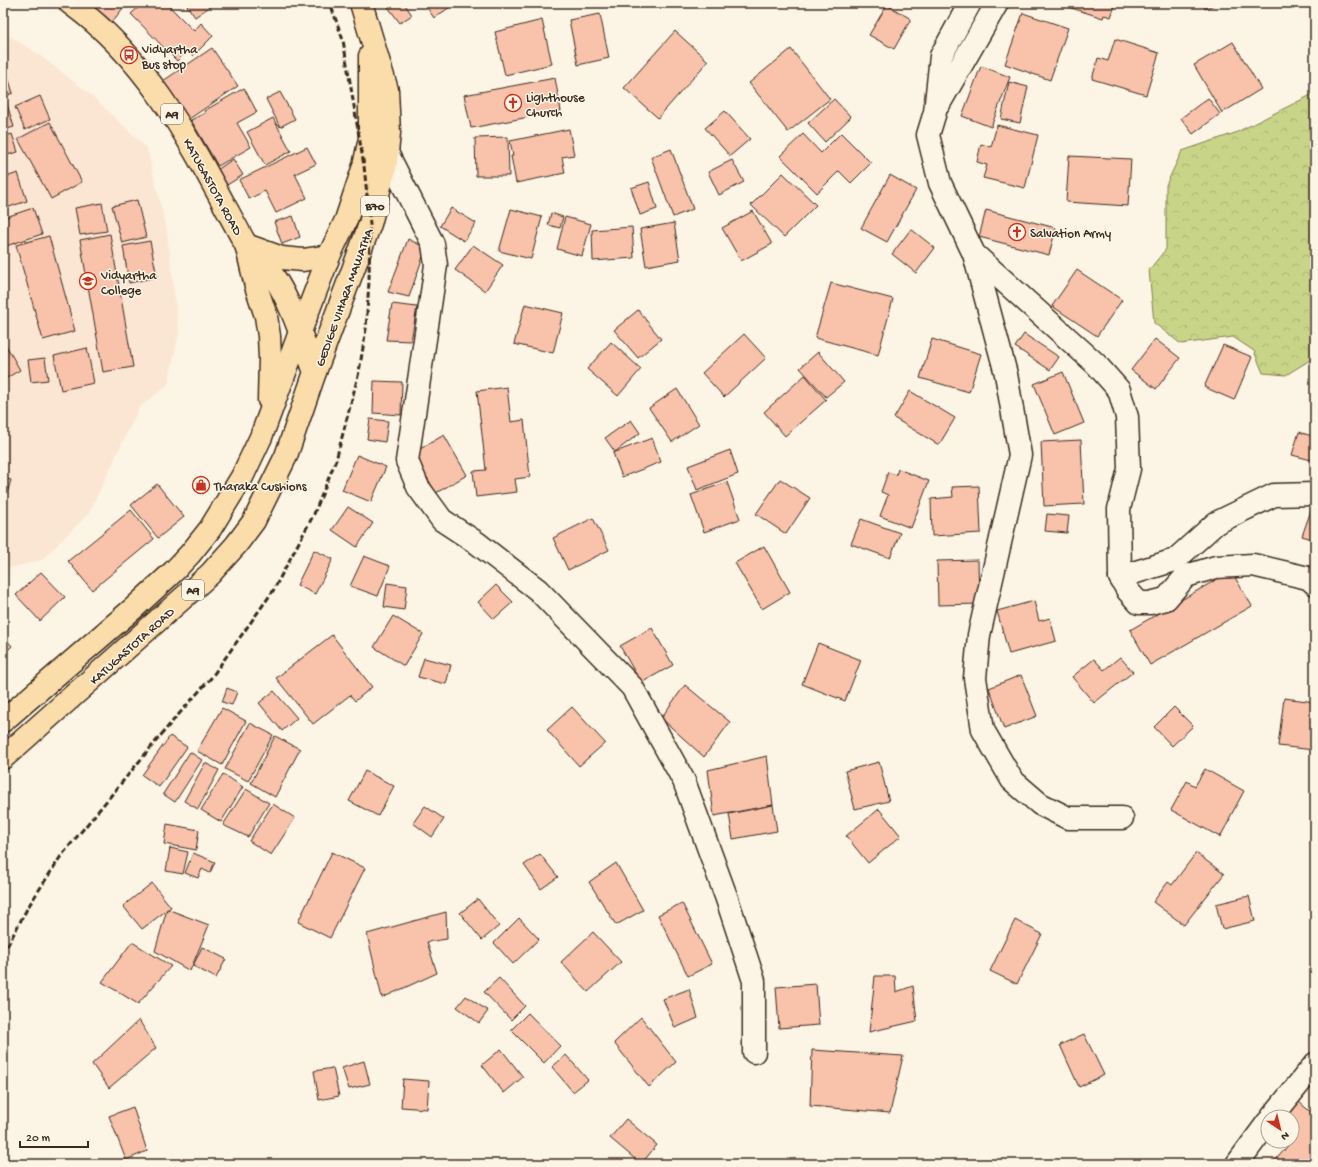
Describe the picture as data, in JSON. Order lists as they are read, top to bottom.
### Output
{
  "streets": {
    "main road": [
      "A9",
      "KATUGASTOTA ROAD",
      "B70",
      "GEDIGE VIHARA MAWATHA"
    ]
  },
  "crossings": [
    ["KATUGASTOTA ROAD", "GEDIGE VIHARA MAWATHA"]
  ],
  "places": {
    "bus stop": ["Vidyartha Bus stop"],
    "church": ["Lighthouse Church", "Salvation Army"],
    "school or university": ["Vidyartha College"],
    "shop": ["Tharaka Cushions"]
  },
  "scale_bar": "20 m",
  "north": "bottom right"
}
